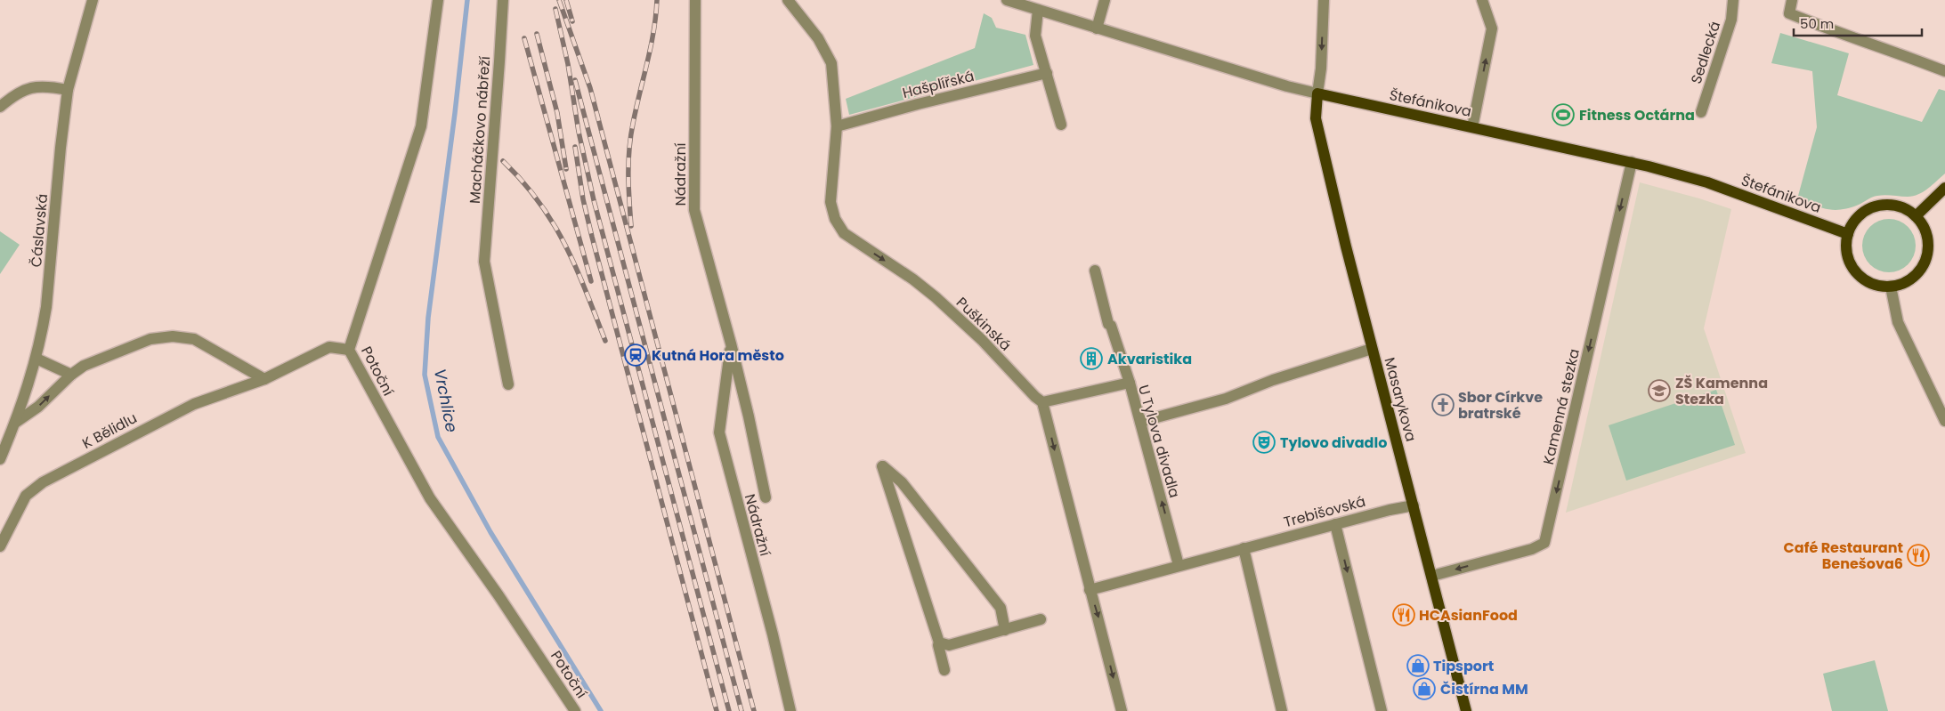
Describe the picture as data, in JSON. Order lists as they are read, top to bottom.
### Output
{
  "streets": {
    "main road": ["Štefánikova", "Masarykova"],
    "street": [
      "Sedlecká",
      "Hašplířská",
      "Macháčkovo nábřeží",
      "Nádražní",
      "Čáslavská",
      "Puškinská",
      "Potoční",
      "Kamenná stezka",
      "K Bělidlu",
      "U Tylova divadla",
      "Trebišovská"
    ]
  },
  "crossings": [
    ["Hašplířská", "Puškinská"],
    ["Štefánikova", "Masarykova"],
    ["Štefánikova", "Kamenná stezka"],
    ["Puškinská", "U Tylova divadla"],
    ["Potoční", "K Bělidlu"],
    ["Masarykova", "Kamenná stezka"],
    ["Masarykova", "Trebišovská"],
    ["U Tylova divadla", "Trebišovská"]
  ],
  "one_way": ["Puškinská", "Kamenná stezka"],
  "water": ["Vrchlice"],
  "places": {
    "sports": ["Fitness Octárna"],
    "station": ["Kutná Hora město"],
    "building": ["Akvaristika"],
    "school or university": ["ZŠ Kamenna Stezka"],
    "church": ["Sbor Církve bratrské"],
    "theatre": ["Tylovo divadlo"],
    "restaurant": ["Café Restaurant Benešova6", "HCAsianFood"],
    "shop": ["Tipsport", "Čistírna MM"]
  },
  "scale_bar": "50 m"
}
